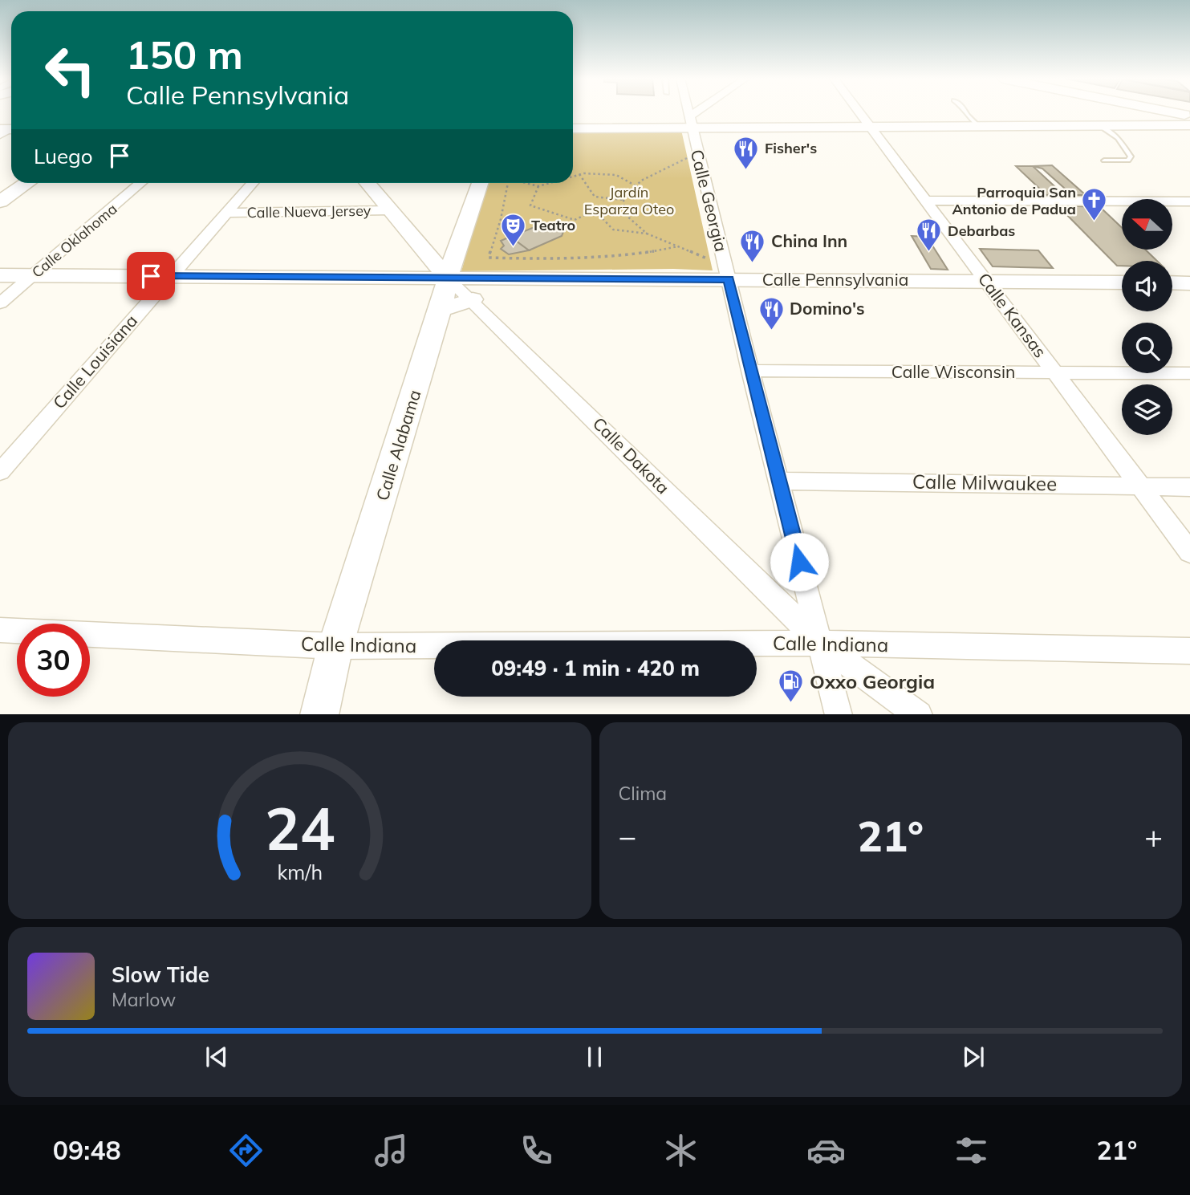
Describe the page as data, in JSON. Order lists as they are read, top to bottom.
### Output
{
  "streets": {
    "street": [
      "Calle Georgia",
      "Calle Nueva Jersey",
      "Calle Oklahoma",
      "Calle Pennsylvania",
      "Calle Kansas",
      "Calle Louisiana",
      "Calle Wisconsin",
      "Calle Alabama",
      "Calle Dakota",
      "Calle Milwaukee",
      "Calle Indiana"
    ]
  },
  "crossings": [
    ["Calle Georgia", "Calle Pennsylvania"],
    ["Calle Georgia", "Calle Wisconsin"],
    ["Calle Georgia", "Calle Dakota"],
    ["Calle Georgia", "Calle Milwaukee"],
    ["Calle Georgia", "Calle Indiana"],
    ["Calle Nueva Jersey", "Calle Louisiana"],
    ["Calle Nueva Jersey", "Calle Dakota"],
    ["Calle Oklahoma", "Calle Pennsylvania"],
    ["Calle Pennsylvania", "Calle Kansas"],
    ["Calle Pennsylvania", "Calle Louisiana"],
    ["Calle Pennsylvania", "Calle Alabama"],
    ["Calle Pennsylvania", "Calle Dakota"],
    ["Calle Kansas", "Calle Wisconsin"],
    ["Calle Kansas", "Calle Milwaukee"],
    ["Calle Alabama", "Calle Dakota"],
    ["Calle Alabama", "Calle Indiana"],
    ["Calle Dakota", "Calle Indiana"]
  ],
  "parks": ["Jardín Esparza Oteo"],
  "places": {
    "restaurant": [
      "Fisher's",
      "Debarbas",
      "China Inn",
      "Domino's"
    ],
    "church": ["Parroquia San Antonio de Padua"],
    "theatre": ["Teatro"],
    "fuel station": ["Oxxo Georgia"]
  },
  "north": "left",
  "page": {
    "turn": ["150 m", "Calle Pennsylvania"],
    "then": "Luego",
    "limit": "30",
    "trip": "09:49 · 1 min · 420 m",
    "tile": "Clima",
    "heat": ["−", "21°", "+"],
    "song": ["Slow Tide", "Marlow"],
    "tabs": ["09:48", "21°"],
    "gauge": ["24", "km/h"]
  }
}
